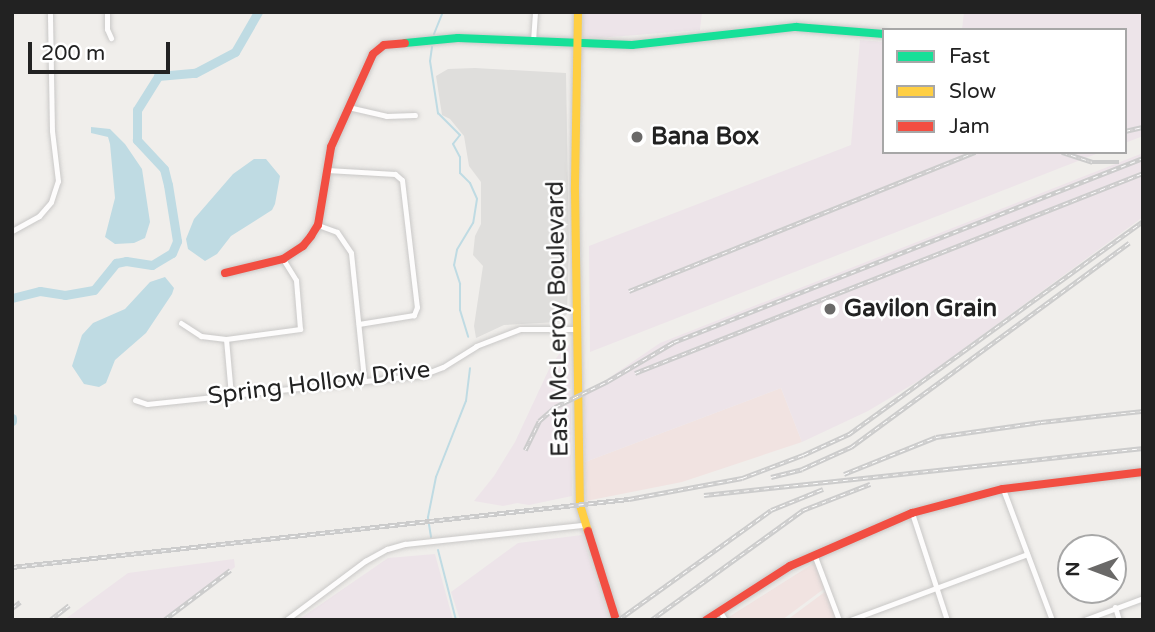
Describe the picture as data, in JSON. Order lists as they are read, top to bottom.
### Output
{
  "streets": {
    "main road": ["East McLeroy Boulevard"],
    "street": ["Spring Hollow Drive"]
  },
  "crossings": [
    ["East McLeroy Boulevard", "Spring Hollow Drive"]
  ],
  "places": ["Bana Box", "Gavilon Grain"],
  "legend": ["Fast", "Slow", "Jam"],
  "scale_bar": "200 m",
  "north": "left"
}
